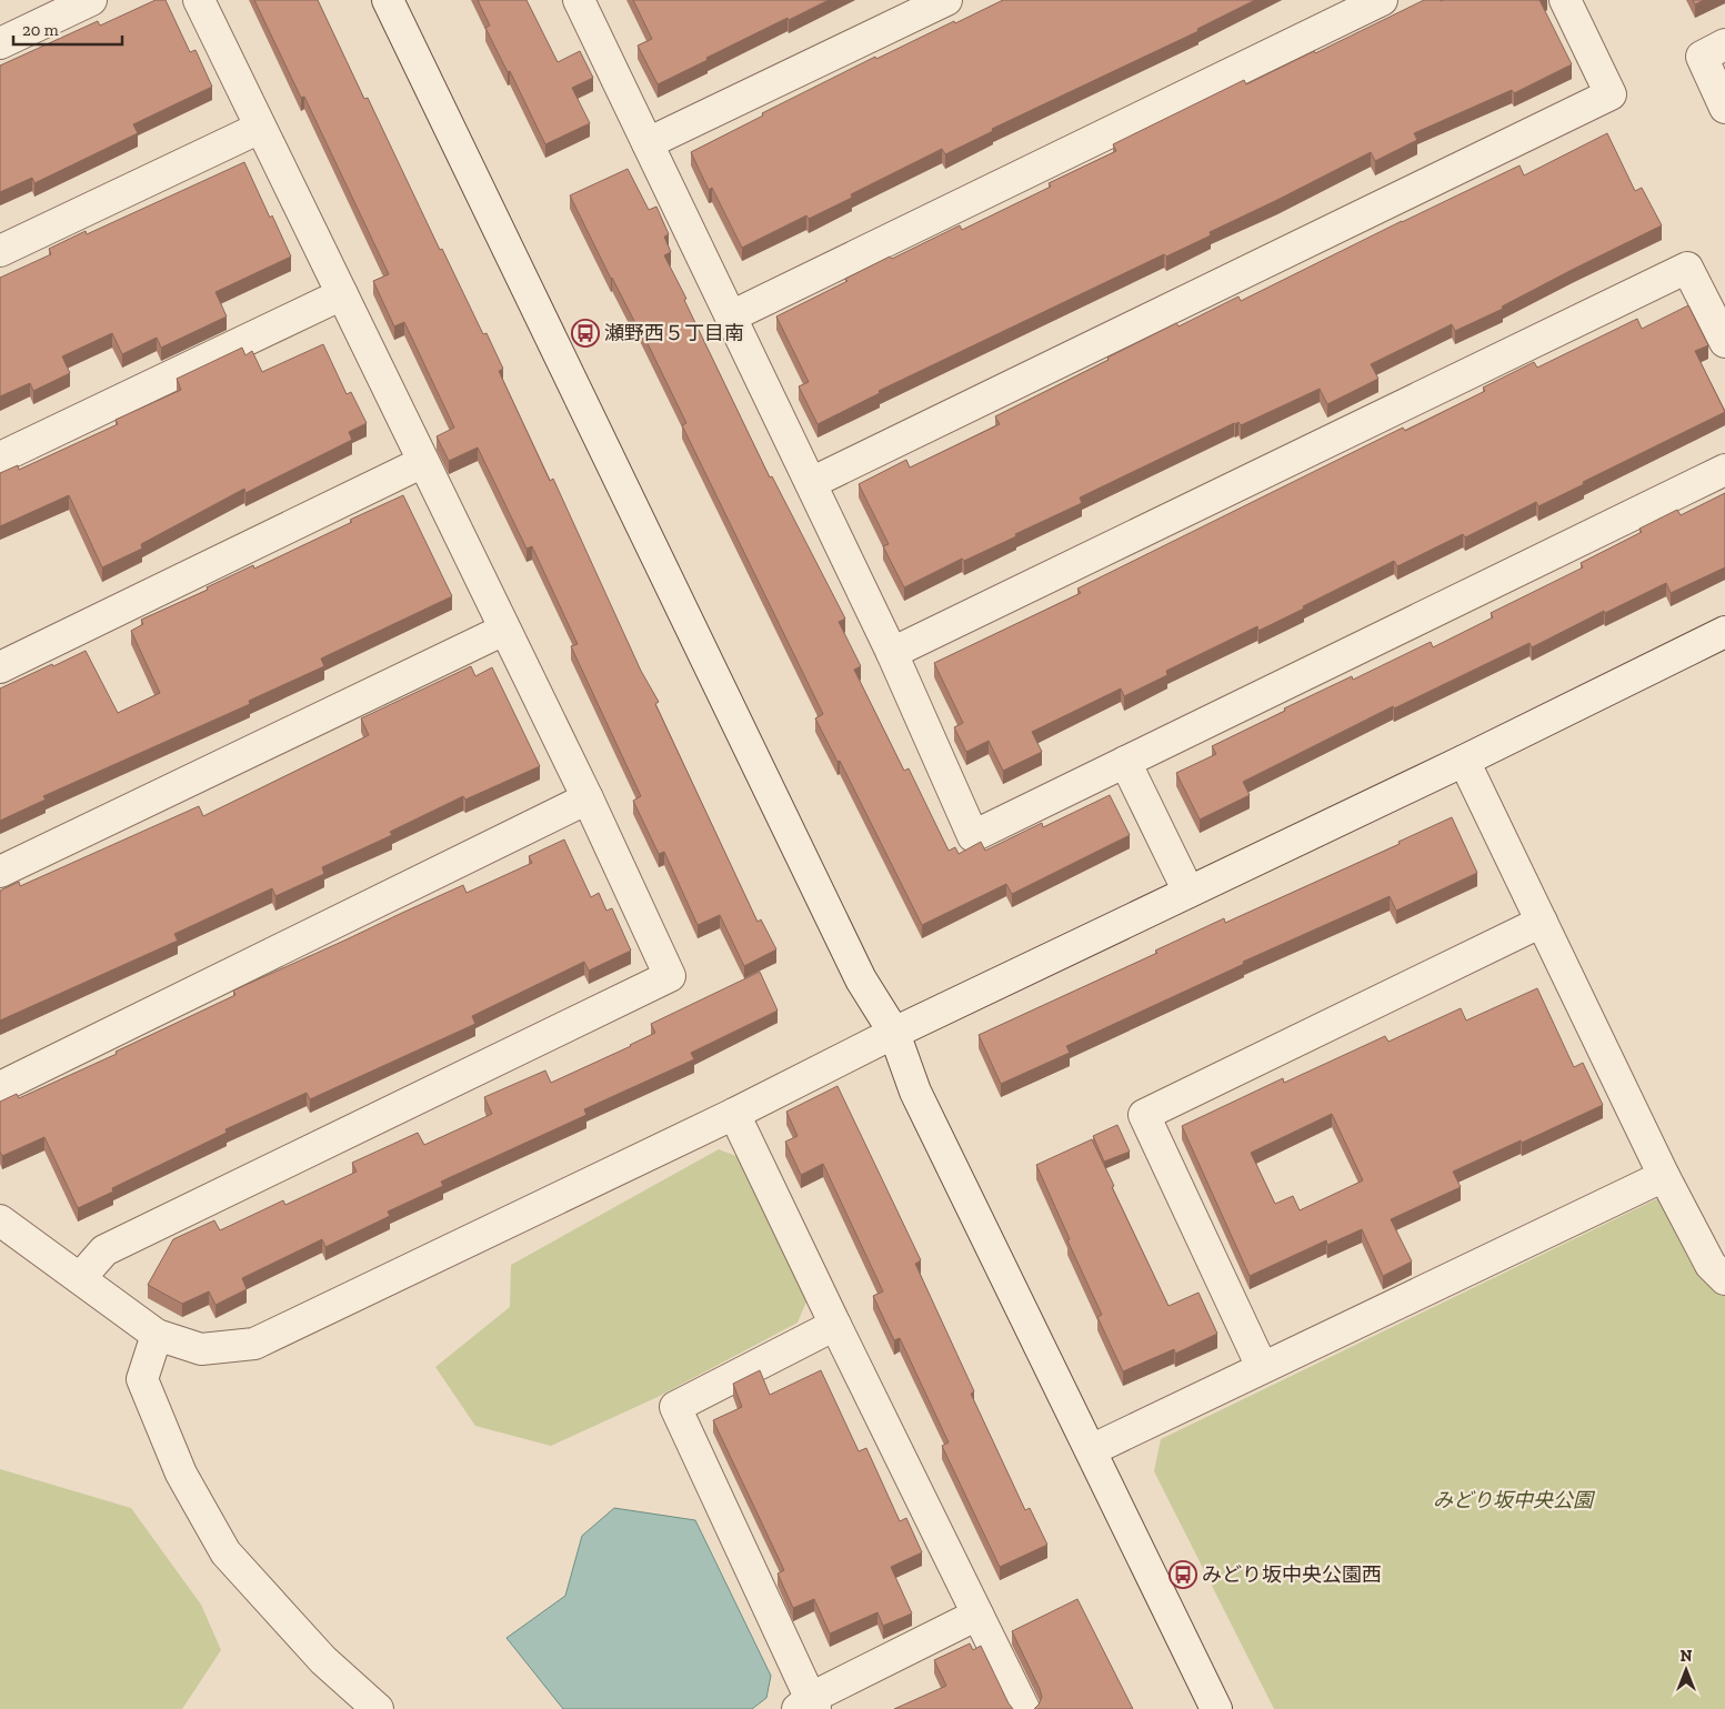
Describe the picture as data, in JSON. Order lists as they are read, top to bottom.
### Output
{
  "parks": ["みどり坂中央公園"],
  "places": {
    "bus stop": ["瀬野西５丁目南", "みどり坂中央公園西"]
  },
  "scale_bar": "20 m",
  "north": "top"
}
